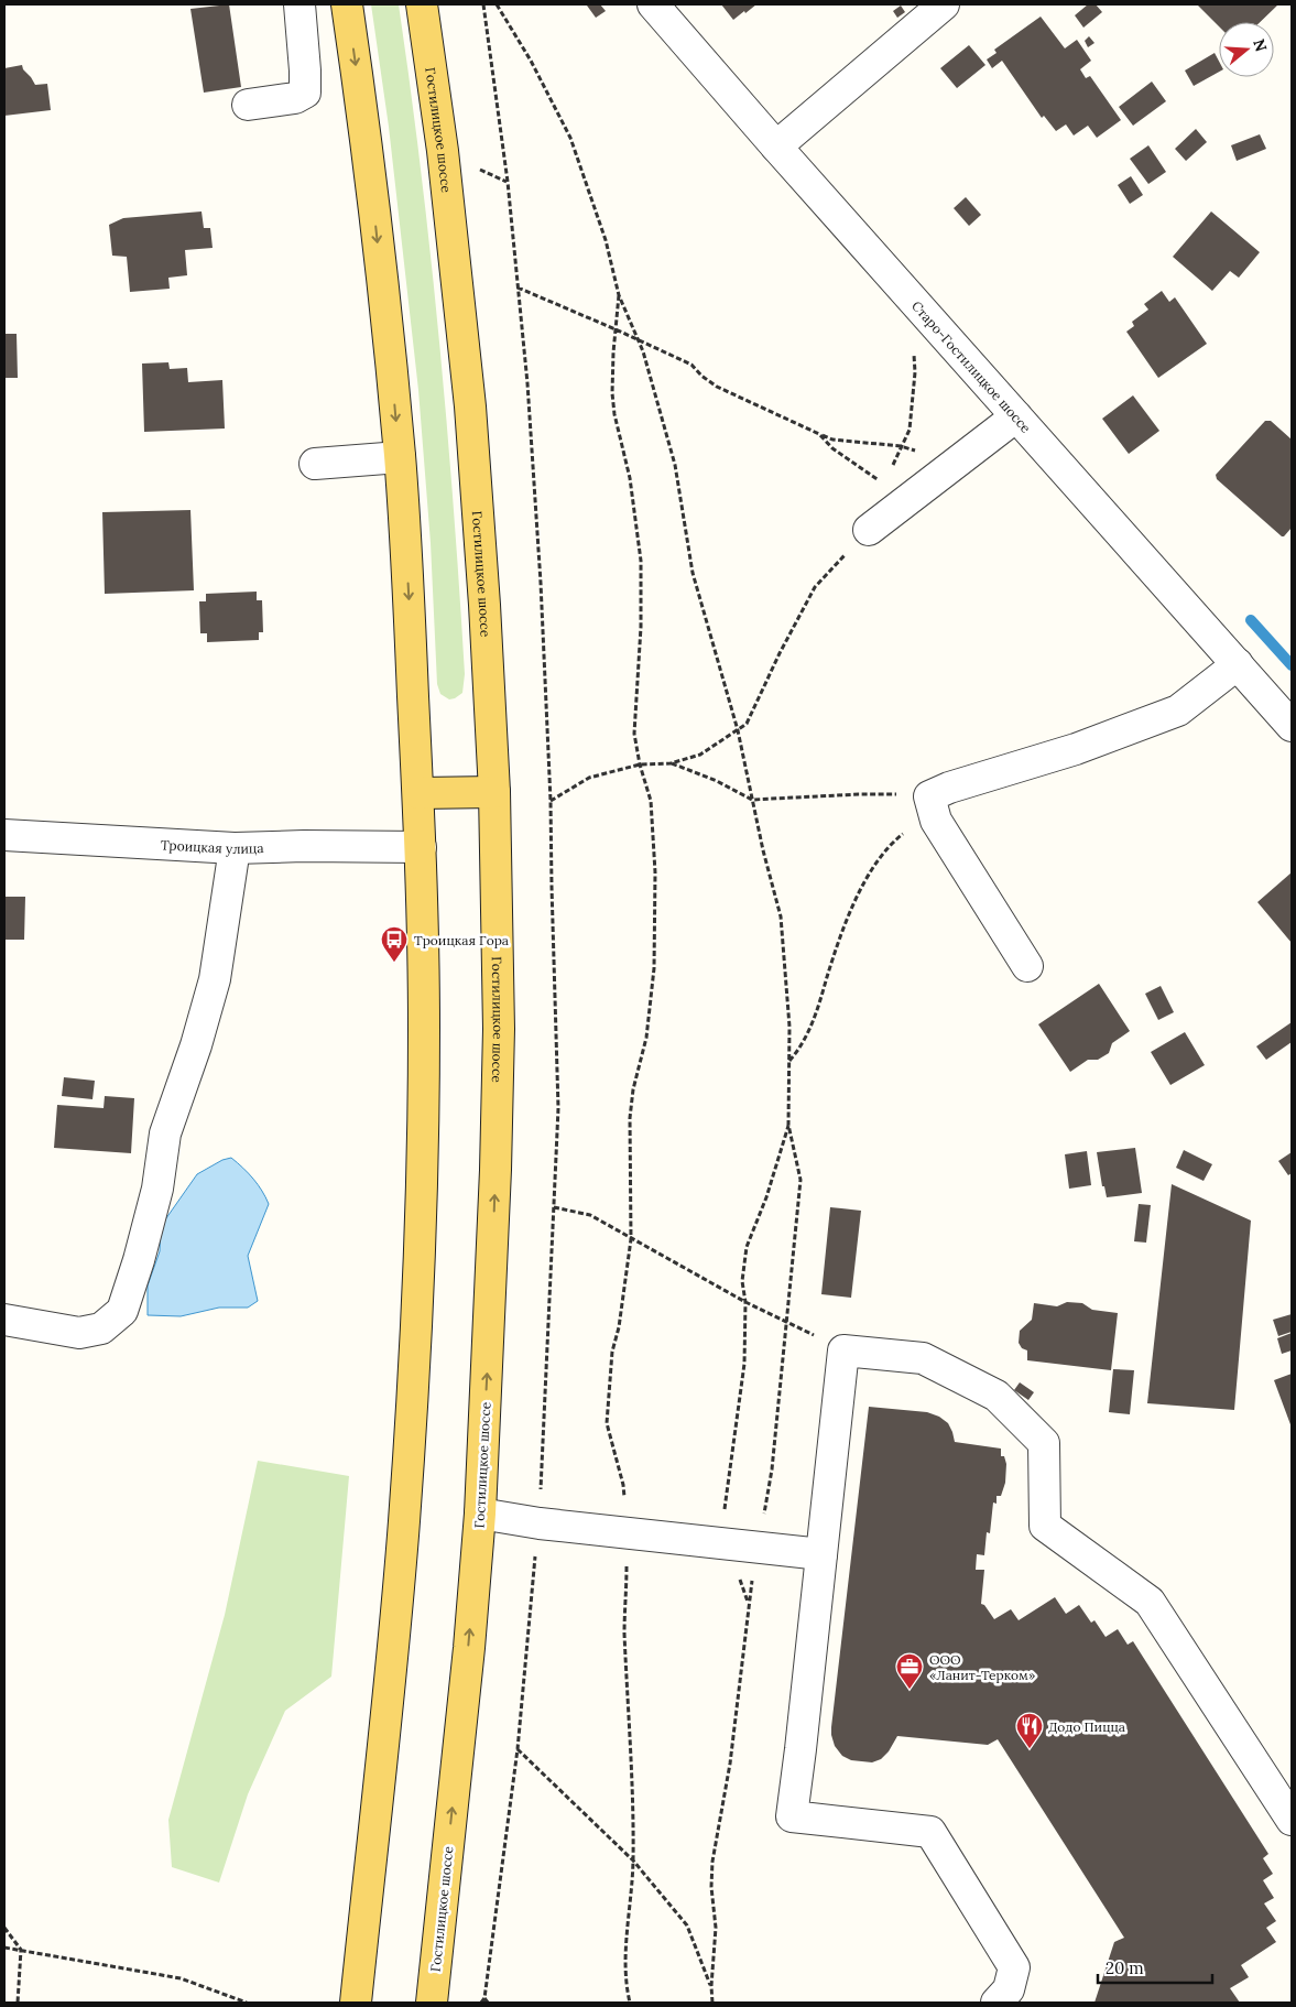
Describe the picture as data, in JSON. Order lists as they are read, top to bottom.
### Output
{
  "streets": {
    "main road": ["Гостилицкое шоссе"],
    "street": ["Старо-Гостилицкое шоссе", "Троицкая улица"]
  },
  "places": {
    "bus stop": ["Троицкая Гора"],
    "office": ["ООО «Ланит-Терком»"],
    "restaurant": ["Додо Пицца"]
  },
  "scale_bar": "20 m",
  "north": "right"
}
